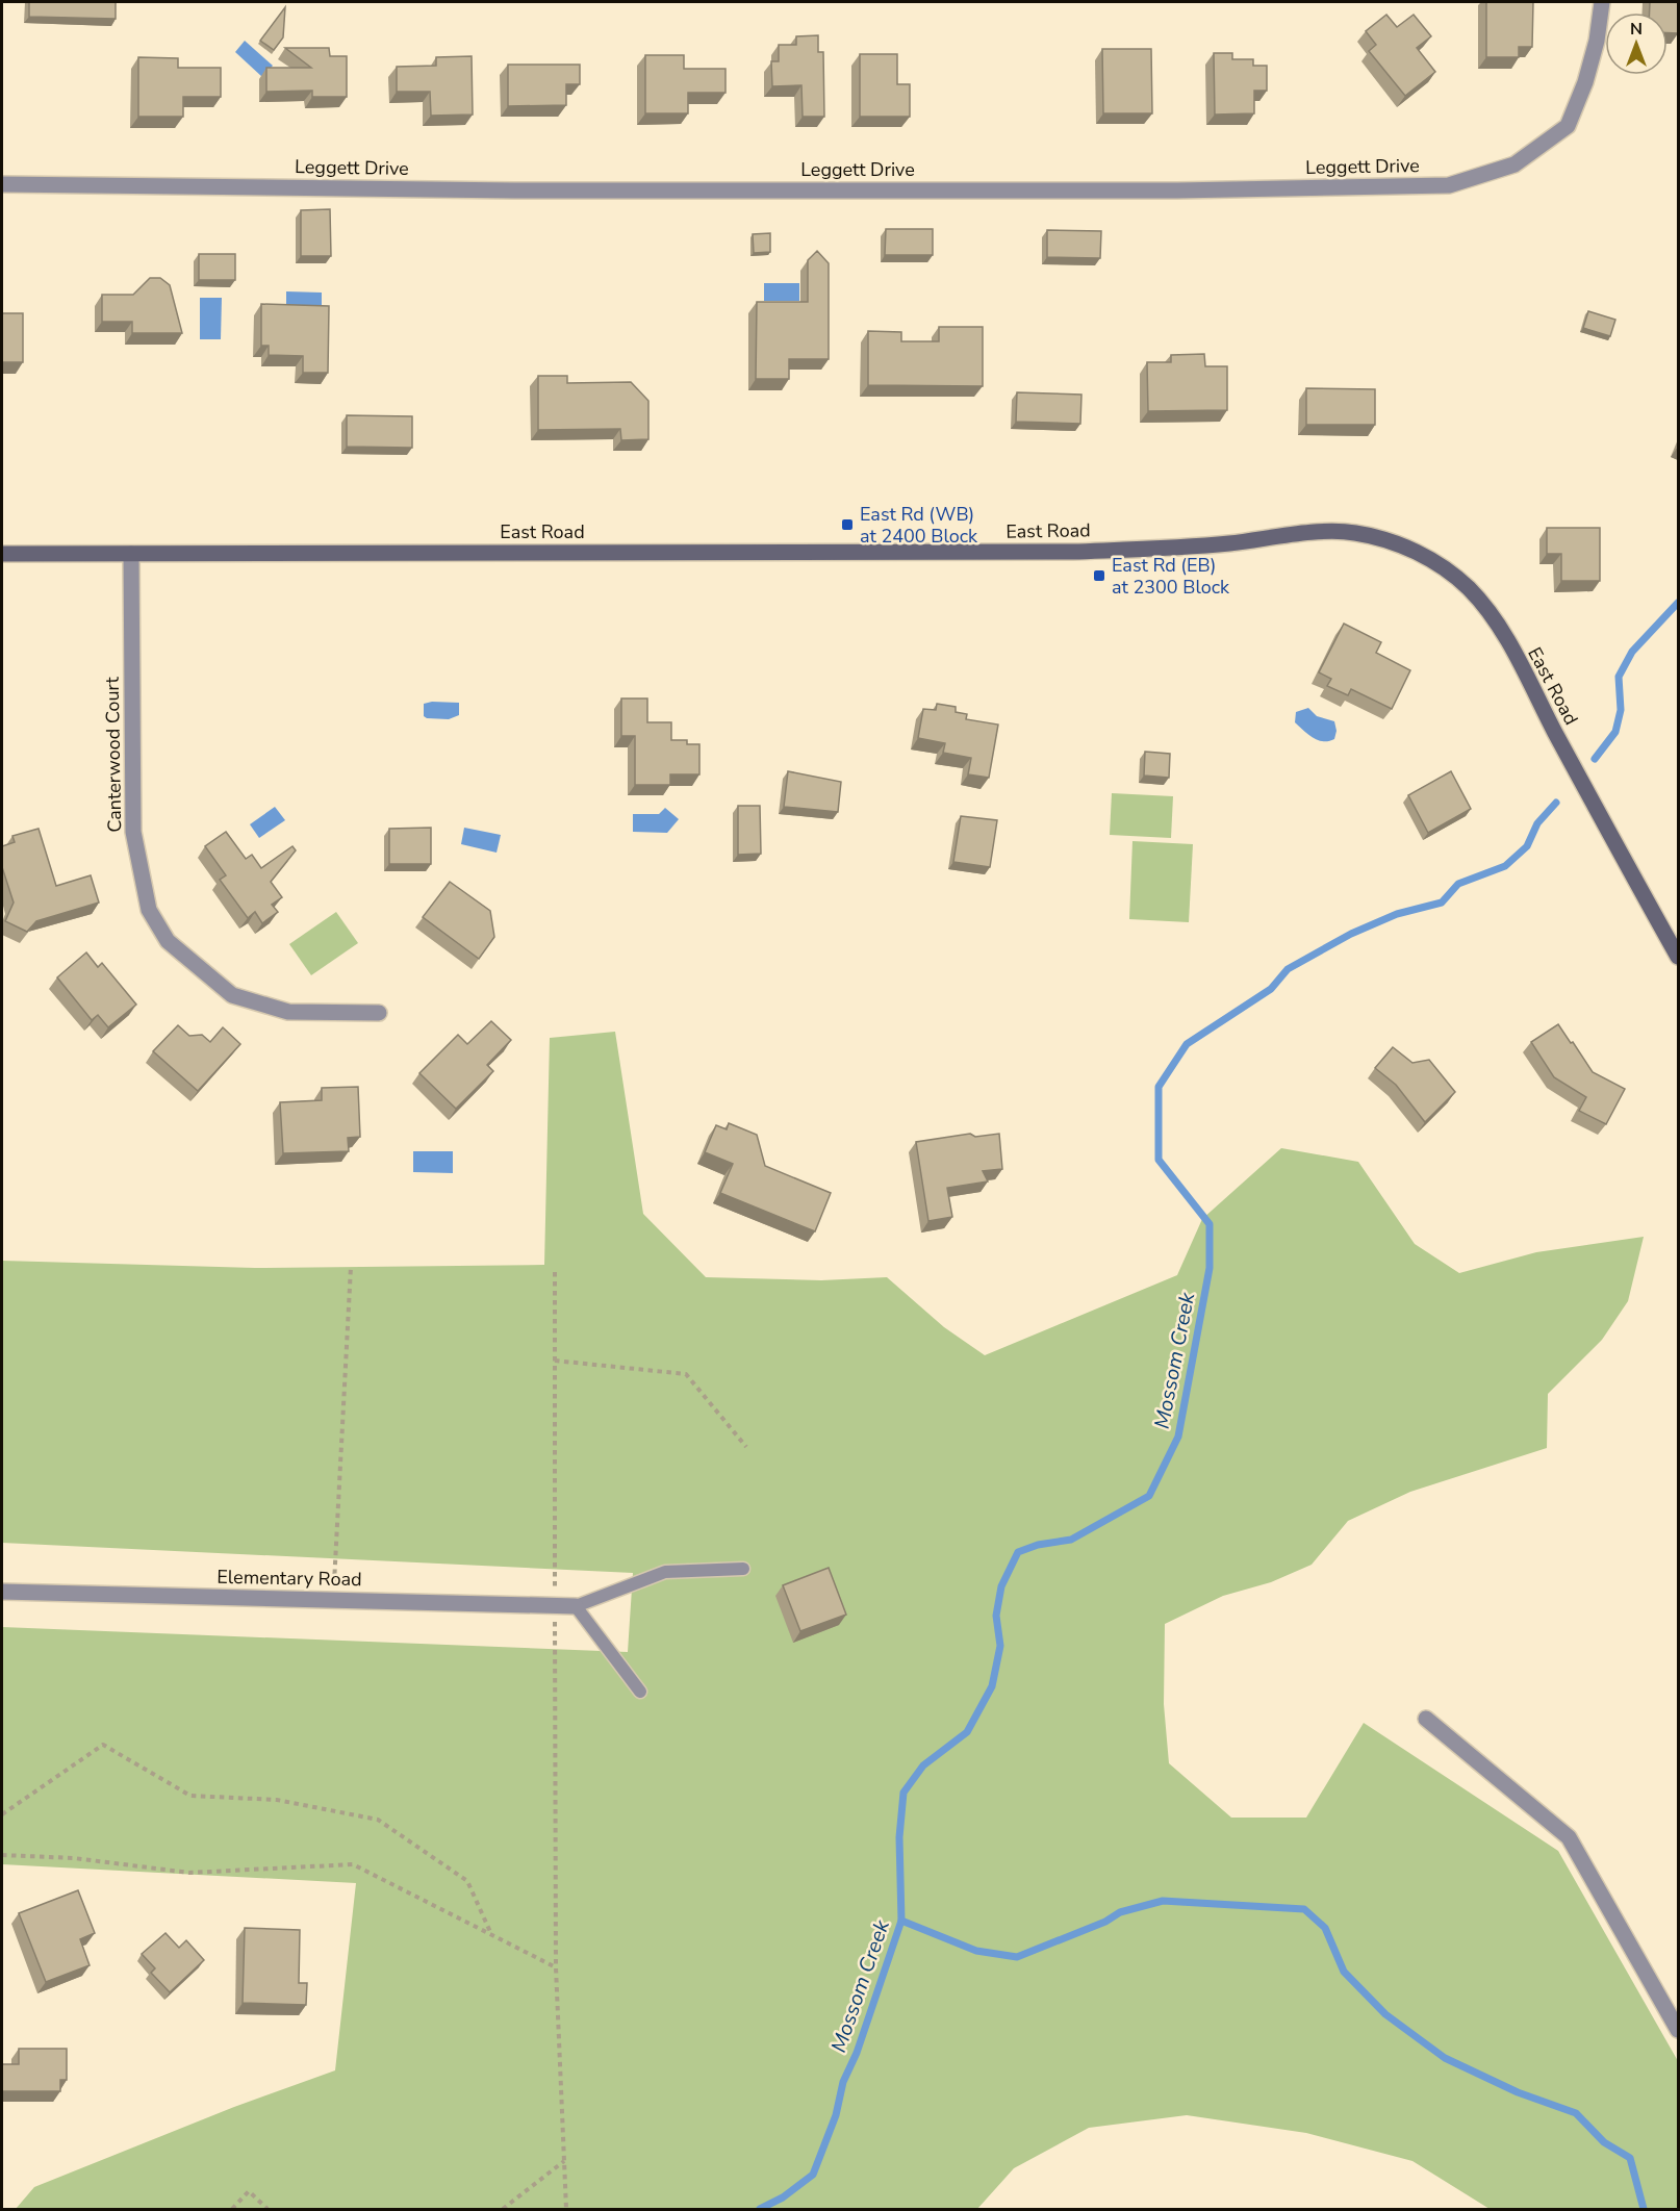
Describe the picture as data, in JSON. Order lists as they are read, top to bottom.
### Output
{
  "streets": {
    "main road": ["East Road"],
    "street": ["Leggett Drive", "Canterwood Court", "Elementary Road"]
  },
  "crossings": [
    ["East Road", "Canterwood Court"]
  ],
  "water": ["Mossom Creek"],
  "places": {
    "transit": ["East Rd (WB) at 2400 Block", "East Rd (EB) at 2300 Block"]
  },
  "north": "top"
}
